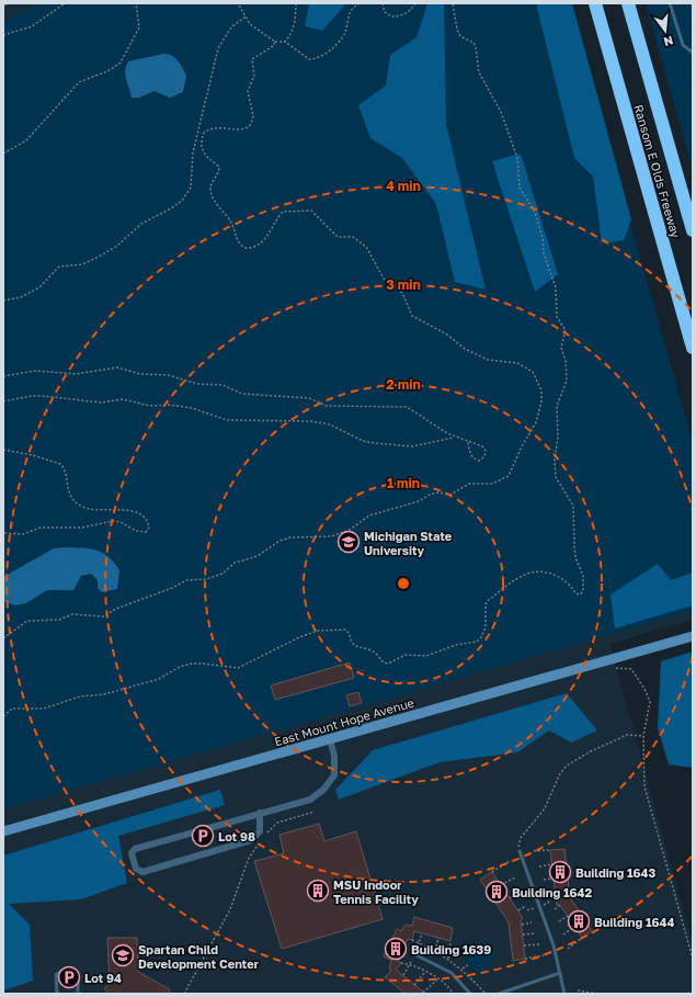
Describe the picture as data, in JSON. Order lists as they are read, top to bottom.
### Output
{
  "streets": {
    "highway": ["Ransom E Olds Freeway"],
    "street": ["East Mount Hope Avenue"]
  },
  "places": {
    "school or university": ["Michigan State University", "Spartan Child Development Center"],
    "parking": ["Lot 98", "Lot 94"],
    "building": [
      "Building 1643",
      "MSU Indoor Tennis Facility",
      "Building 1642",
      "Building 1644",
      "Building 1639"
    ]
  },
  "north": "bottom",
  "rings": [
    "4 min",
    "3 min",
    "2 min",
    "1 min"
  ]
}
